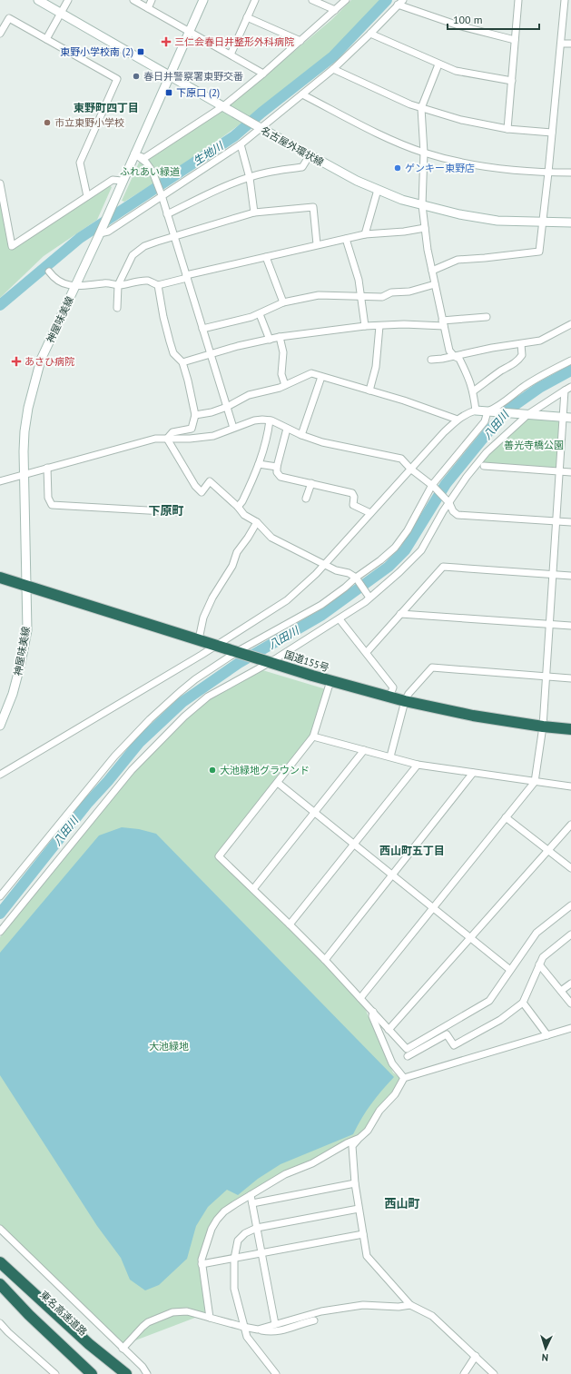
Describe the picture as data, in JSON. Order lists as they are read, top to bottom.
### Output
{
  "streets": {
    "highway": ["国道155号", "東名高速道路"],
    "main road": ["名古屋外環状線", "神屋味美線"]
  },
  "crossings": [
    ["名古屋外環状線", "神屋味美線"],
    ["神屋味美線", "国道155号"]
  ],
  "districts": [
    "東野町四丁目",
    "下原町",
    "西山町五丁目",
    "西山町"
  ],
  "water": ["生地川", "八田川"],
  "parks": ["ふれあい緑道", "善光寺橋公園", "大池緑地"],
  "places": {
    "health": ["三仁会春日井整形外科病院", "あさひ病院"],
    "transit": ["東野小学校南 (2)", "下原口 (2)"],
    "other": [
      "春日井警察署東野交番",
      "市立東野小学校",
      "ゲンキー東野店",
      "大池緑地グラウンド"
    ]
  },
  "scale_bar": "100 m",
  "north": "bottom"
}
